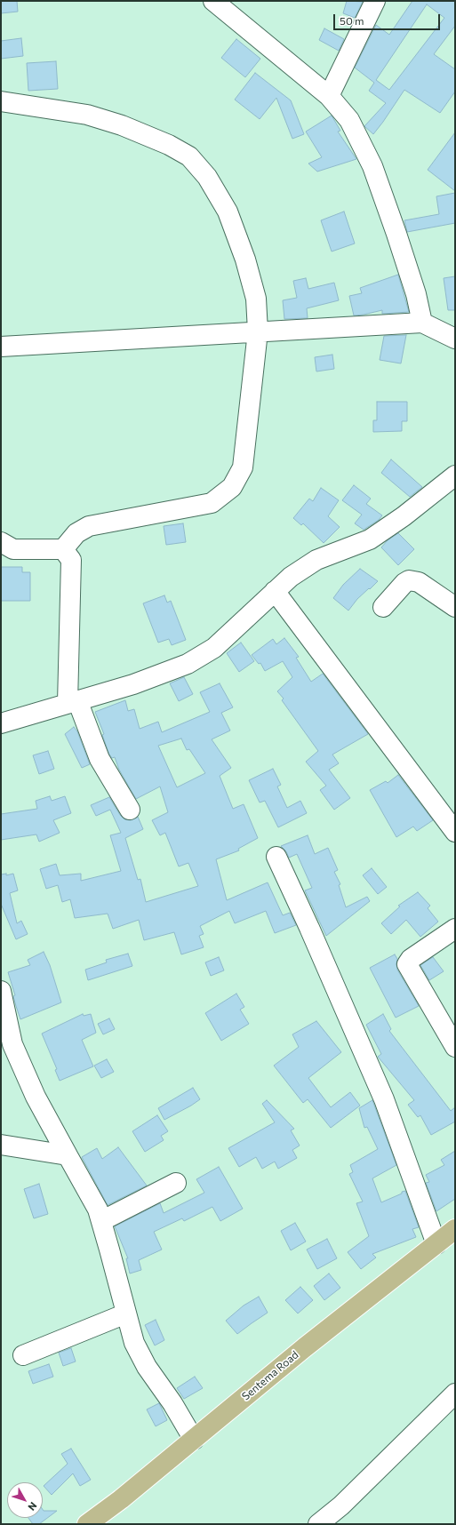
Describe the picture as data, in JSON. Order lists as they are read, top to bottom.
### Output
{
  "streets": {
    "main road": ["Sentema Road"]
  },
  "scale_bar": "50 m",
  "north": "bottom right"
}
